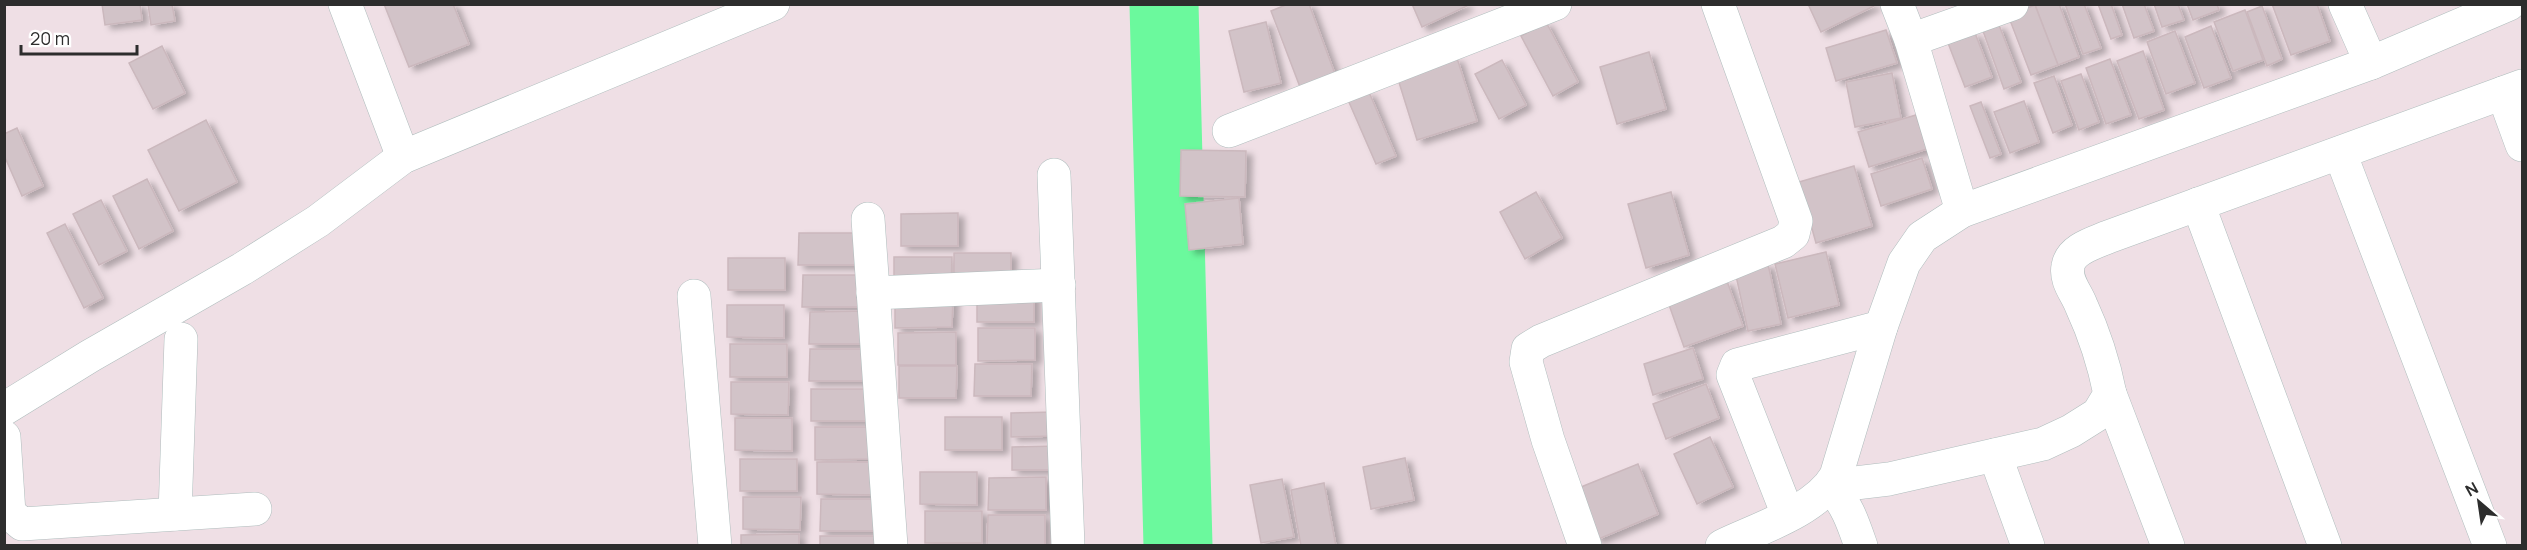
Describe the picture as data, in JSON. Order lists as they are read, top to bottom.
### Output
{
  "scale_bar": "20 m",
  "north": "top left"
}
